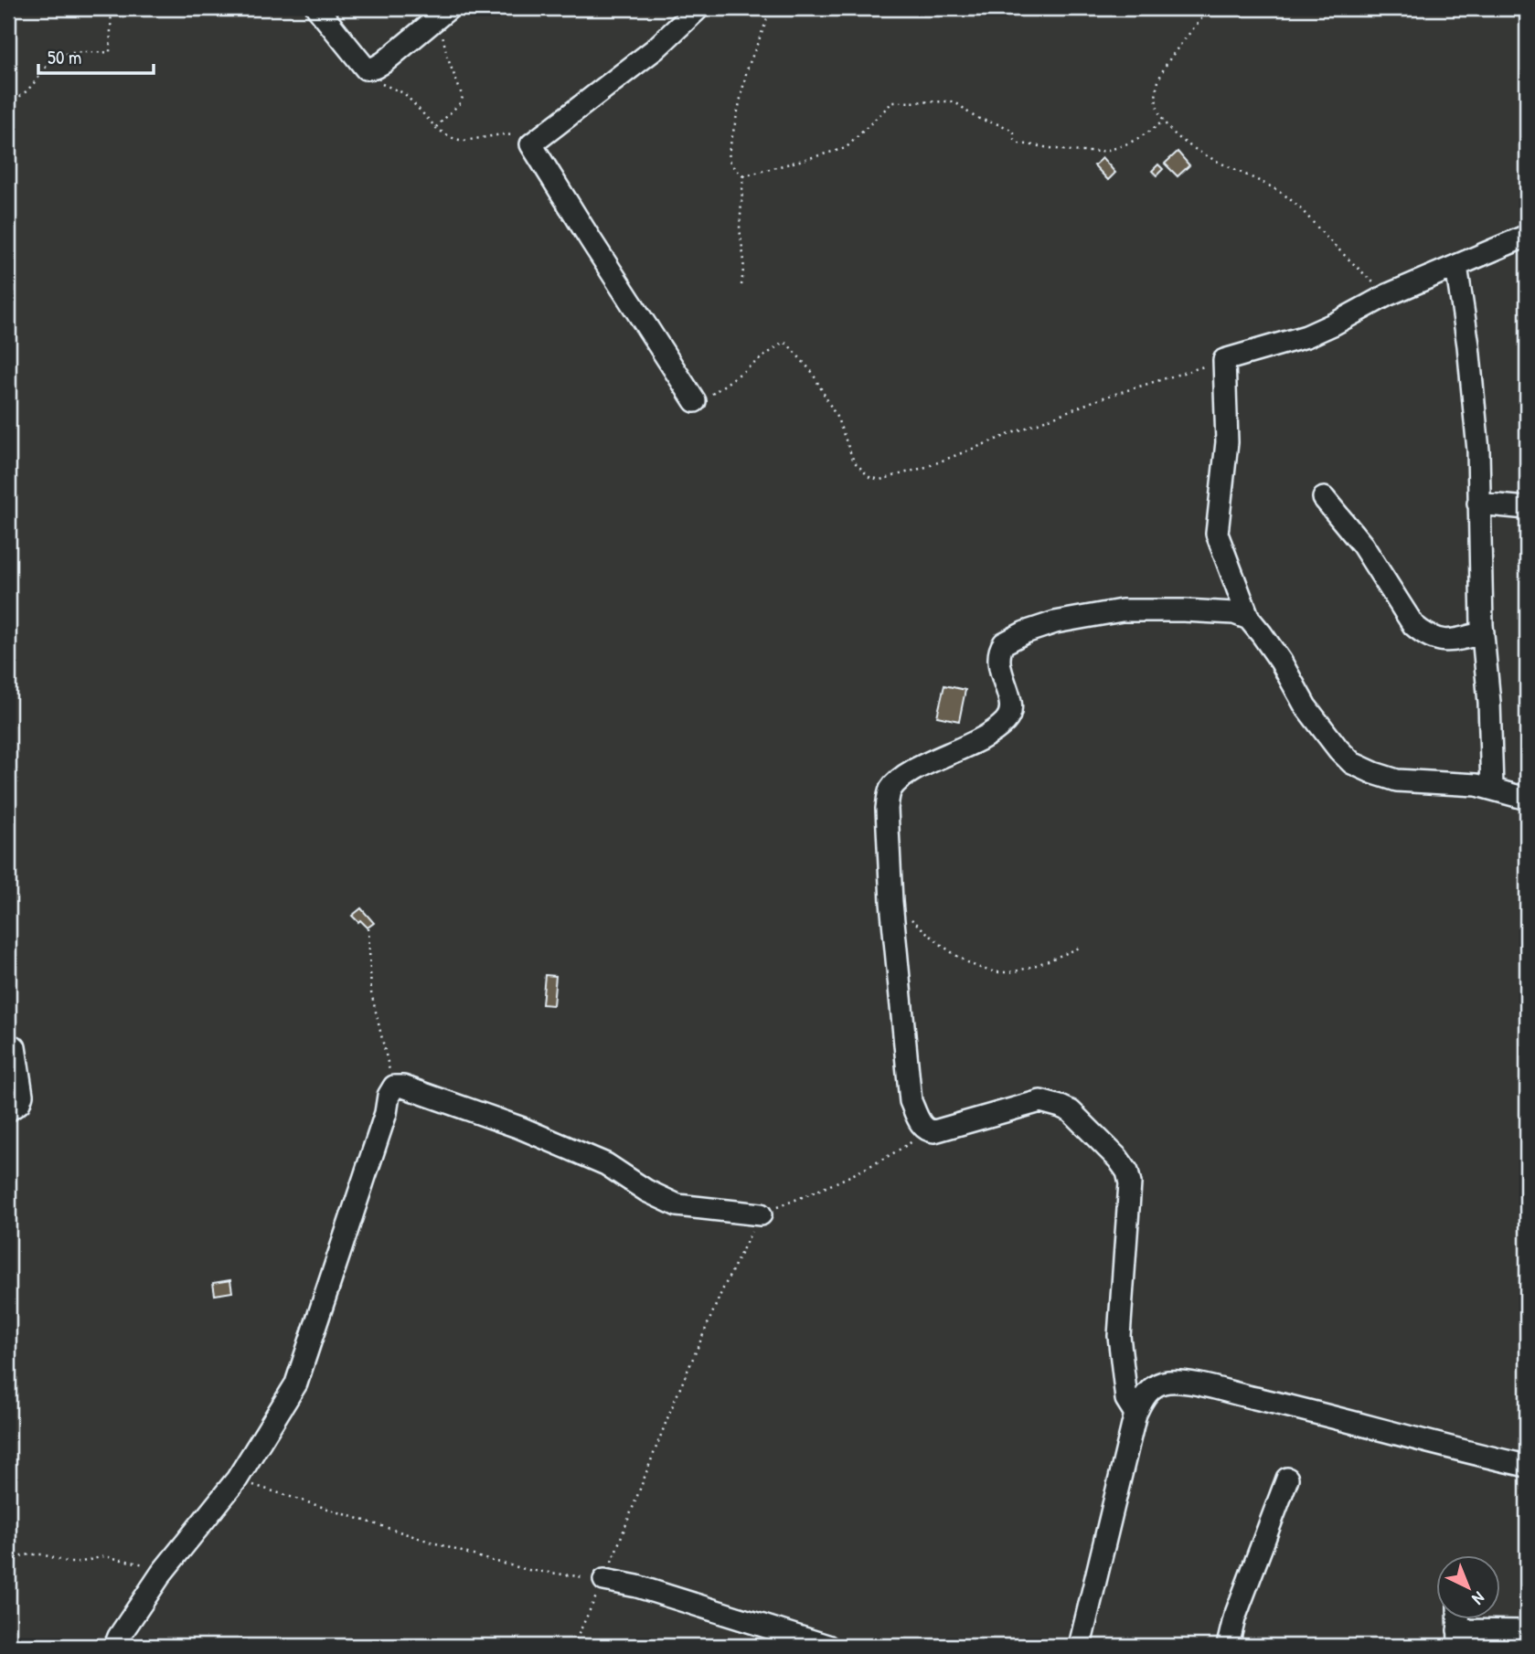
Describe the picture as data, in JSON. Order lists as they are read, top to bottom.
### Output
{
  "scale_bar": "50 m",
  "north": "bottom right"
}
